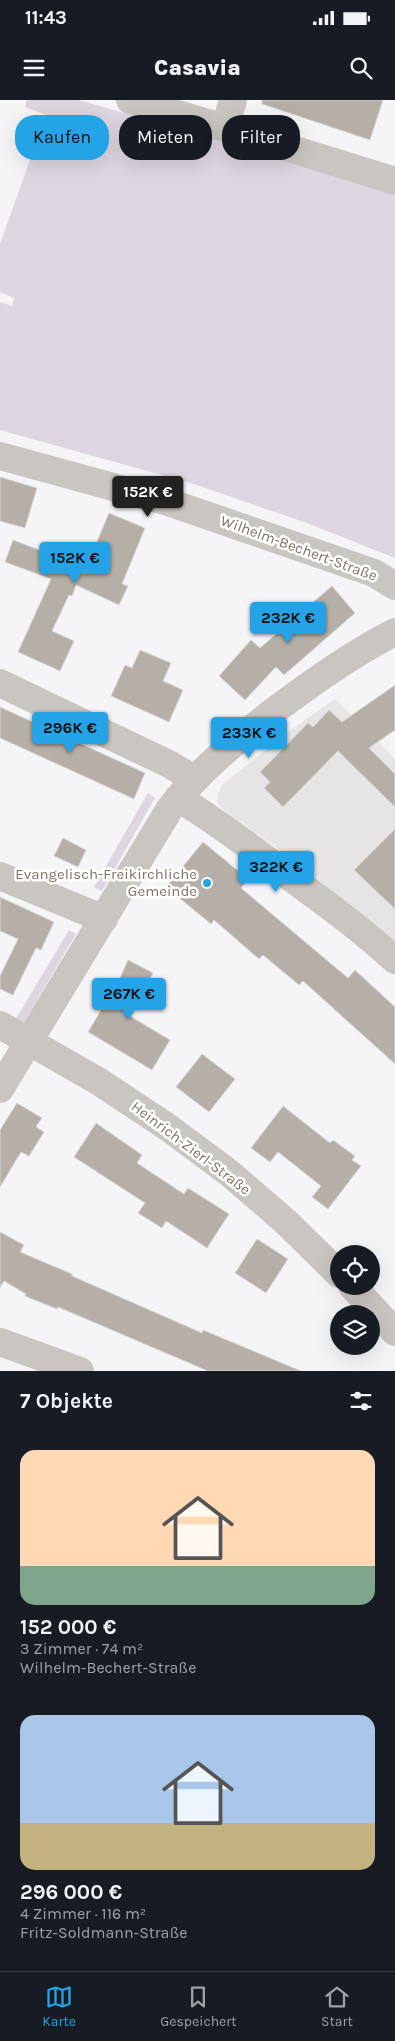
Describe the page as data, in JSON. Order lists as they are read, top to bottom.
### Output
{
  "streets": {
    "street": ["Wilhelm-Bechert-Straße", "Heinrich-Zierl-Straße"]
  },
  "places": ["Evangelisch-Freikirchliche Gemeinde"],
  "page": {
    "status": "11:43",
    "header": "Casavia",
    "chip": ["Kaufen", "Mieten", "Filter"],
    "price": [
      "152K €",
      "152K €",
      "232K €",
      "296K €",
      "233K €",
      "322K €",
      "267K €"
    ],
    "heading": "7 Objekte",
    "list": [
      {
        "name": "152 000 €",
        "note": "3 Zimmer · 74 m² · Wilhelm-Bechert-Straße"
      },
      {
        "name": "296 000 €",
        "note": "4 Zimmer · 116 m² · Fritz-Soldmann-Straße"
      }
    ],
    "tabs": ["Karte", "Gespeichert", "Start"]
  }
}
